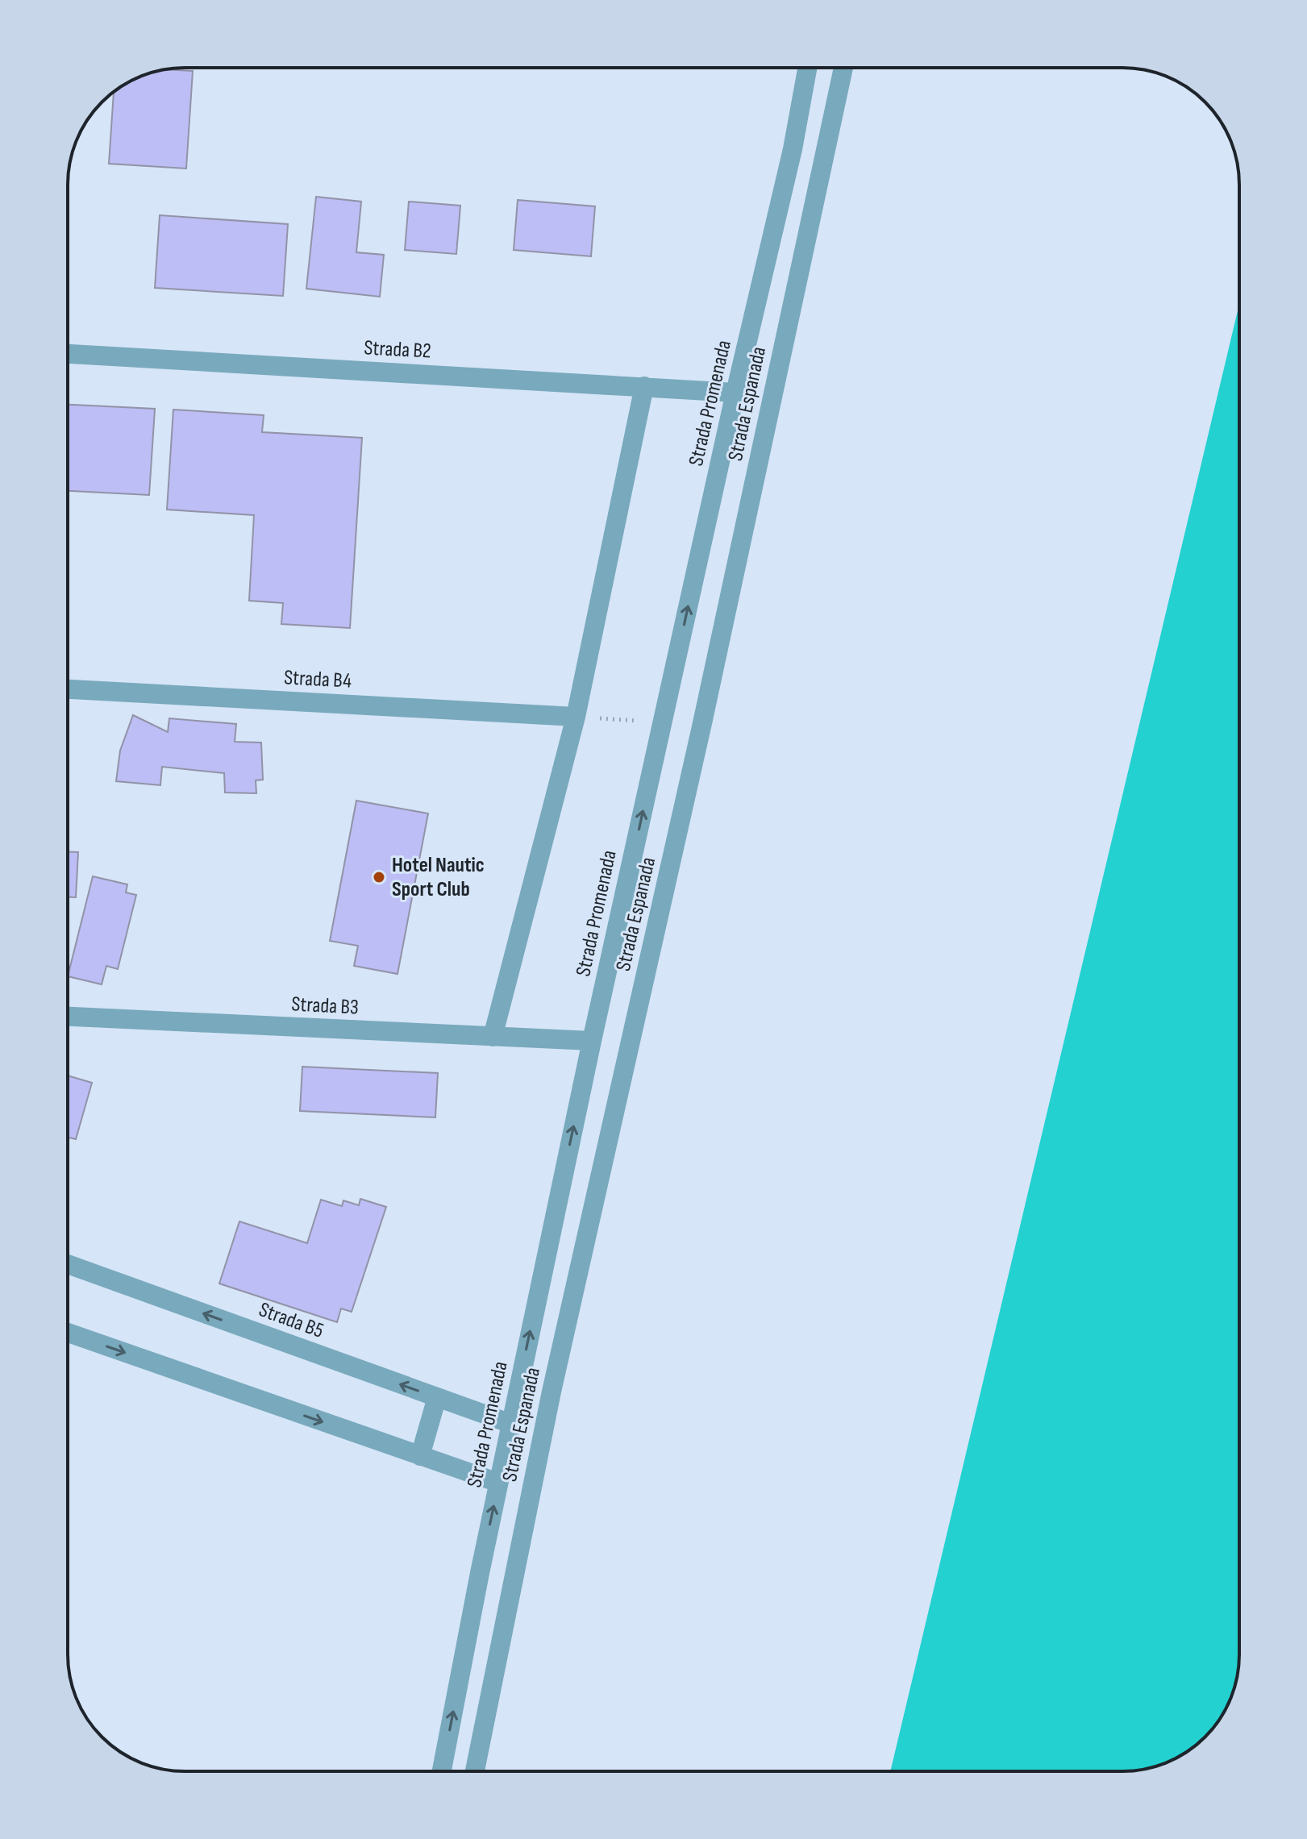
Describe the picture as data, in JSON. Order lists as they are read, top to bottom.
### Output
{
  "streets": {
    "street": [
      "Strada B2",
      "Strada Promenada",
      "Strada Espanada",
      "Strada B4",
      "Strada B3",
      "Strada B5"
    ]
  },
  "crossings": [
    ["Strada B2", "Strada Promenada"],
    ["Strada Promenada", "Strada B3"],
    ["Strada Promenada", "Strada B5"]
  ],
  "places": ["Hotel Nautic Sport Club"]
}
